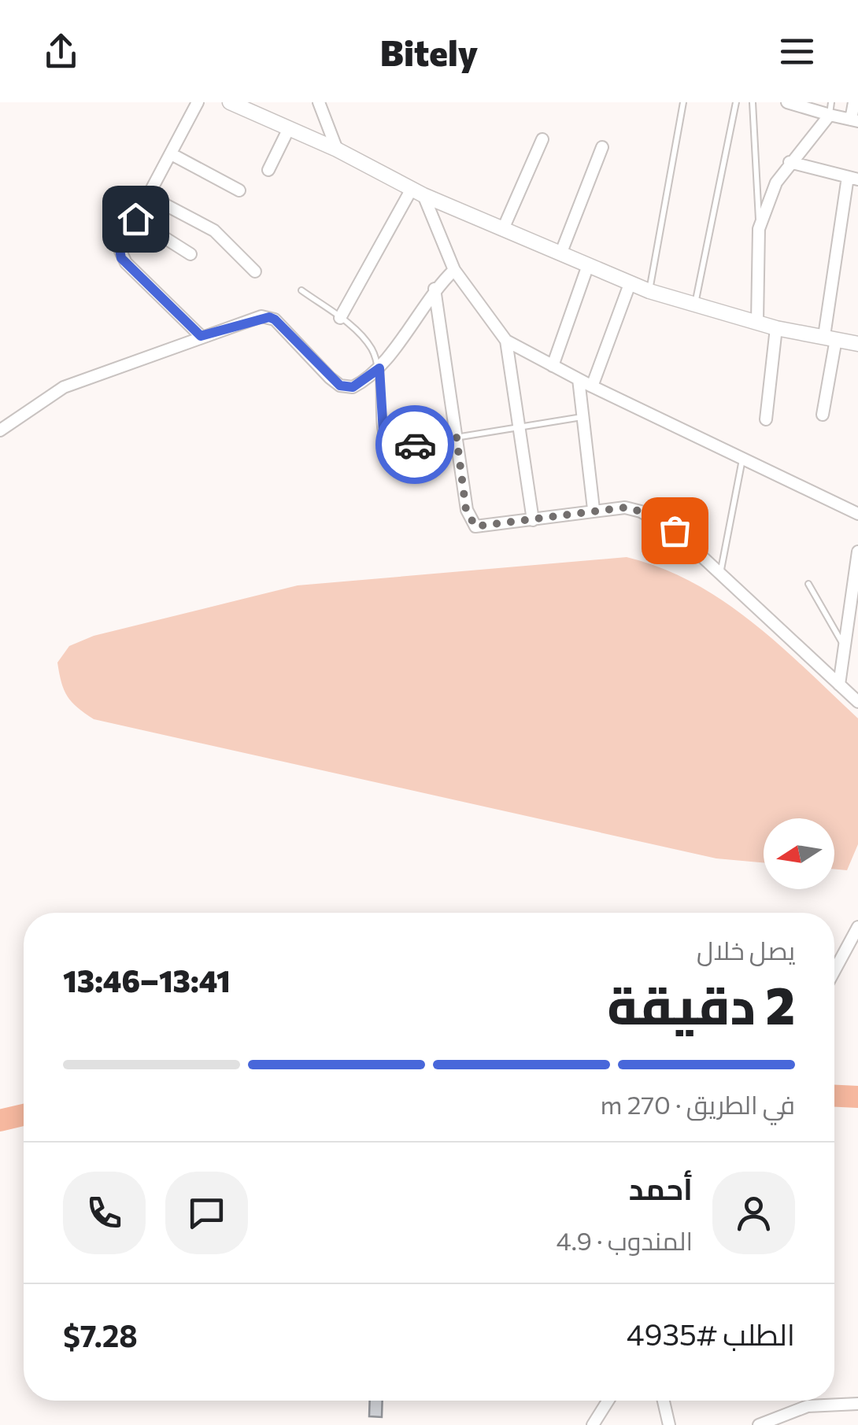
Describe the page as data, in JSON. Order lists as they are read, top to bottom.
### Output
{
  "north": "left",
  "page": {
    "header": "Bitely",
    "heading": ["2 دقيقة", "يصل خلال", "13:41–13:46"],
    "panel": [
      "أحمد",
      "المندوب · 4.9",
      "الطلب #4935",
      "$7.28"
    ],
    "bar": "في الطريق · 270 m"
  }
}
